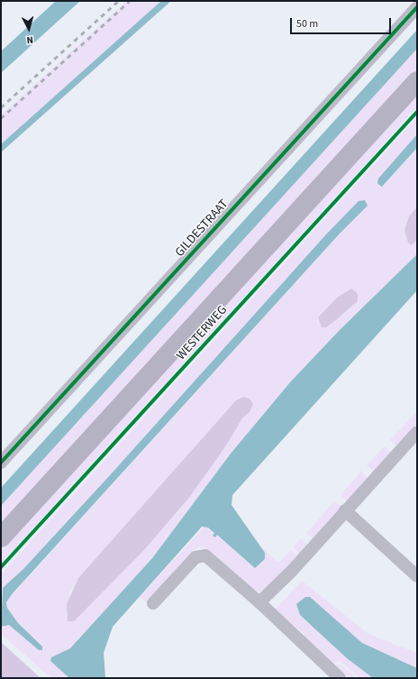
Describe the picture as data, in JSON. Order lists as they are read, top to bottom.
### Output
{
  "streets": {
    "main road": ["WESTERWEG"],
    "street": ["GILDESTRAAT"]
  },
  "scale_bar": "50 m",
  "north": "bottom"
}
